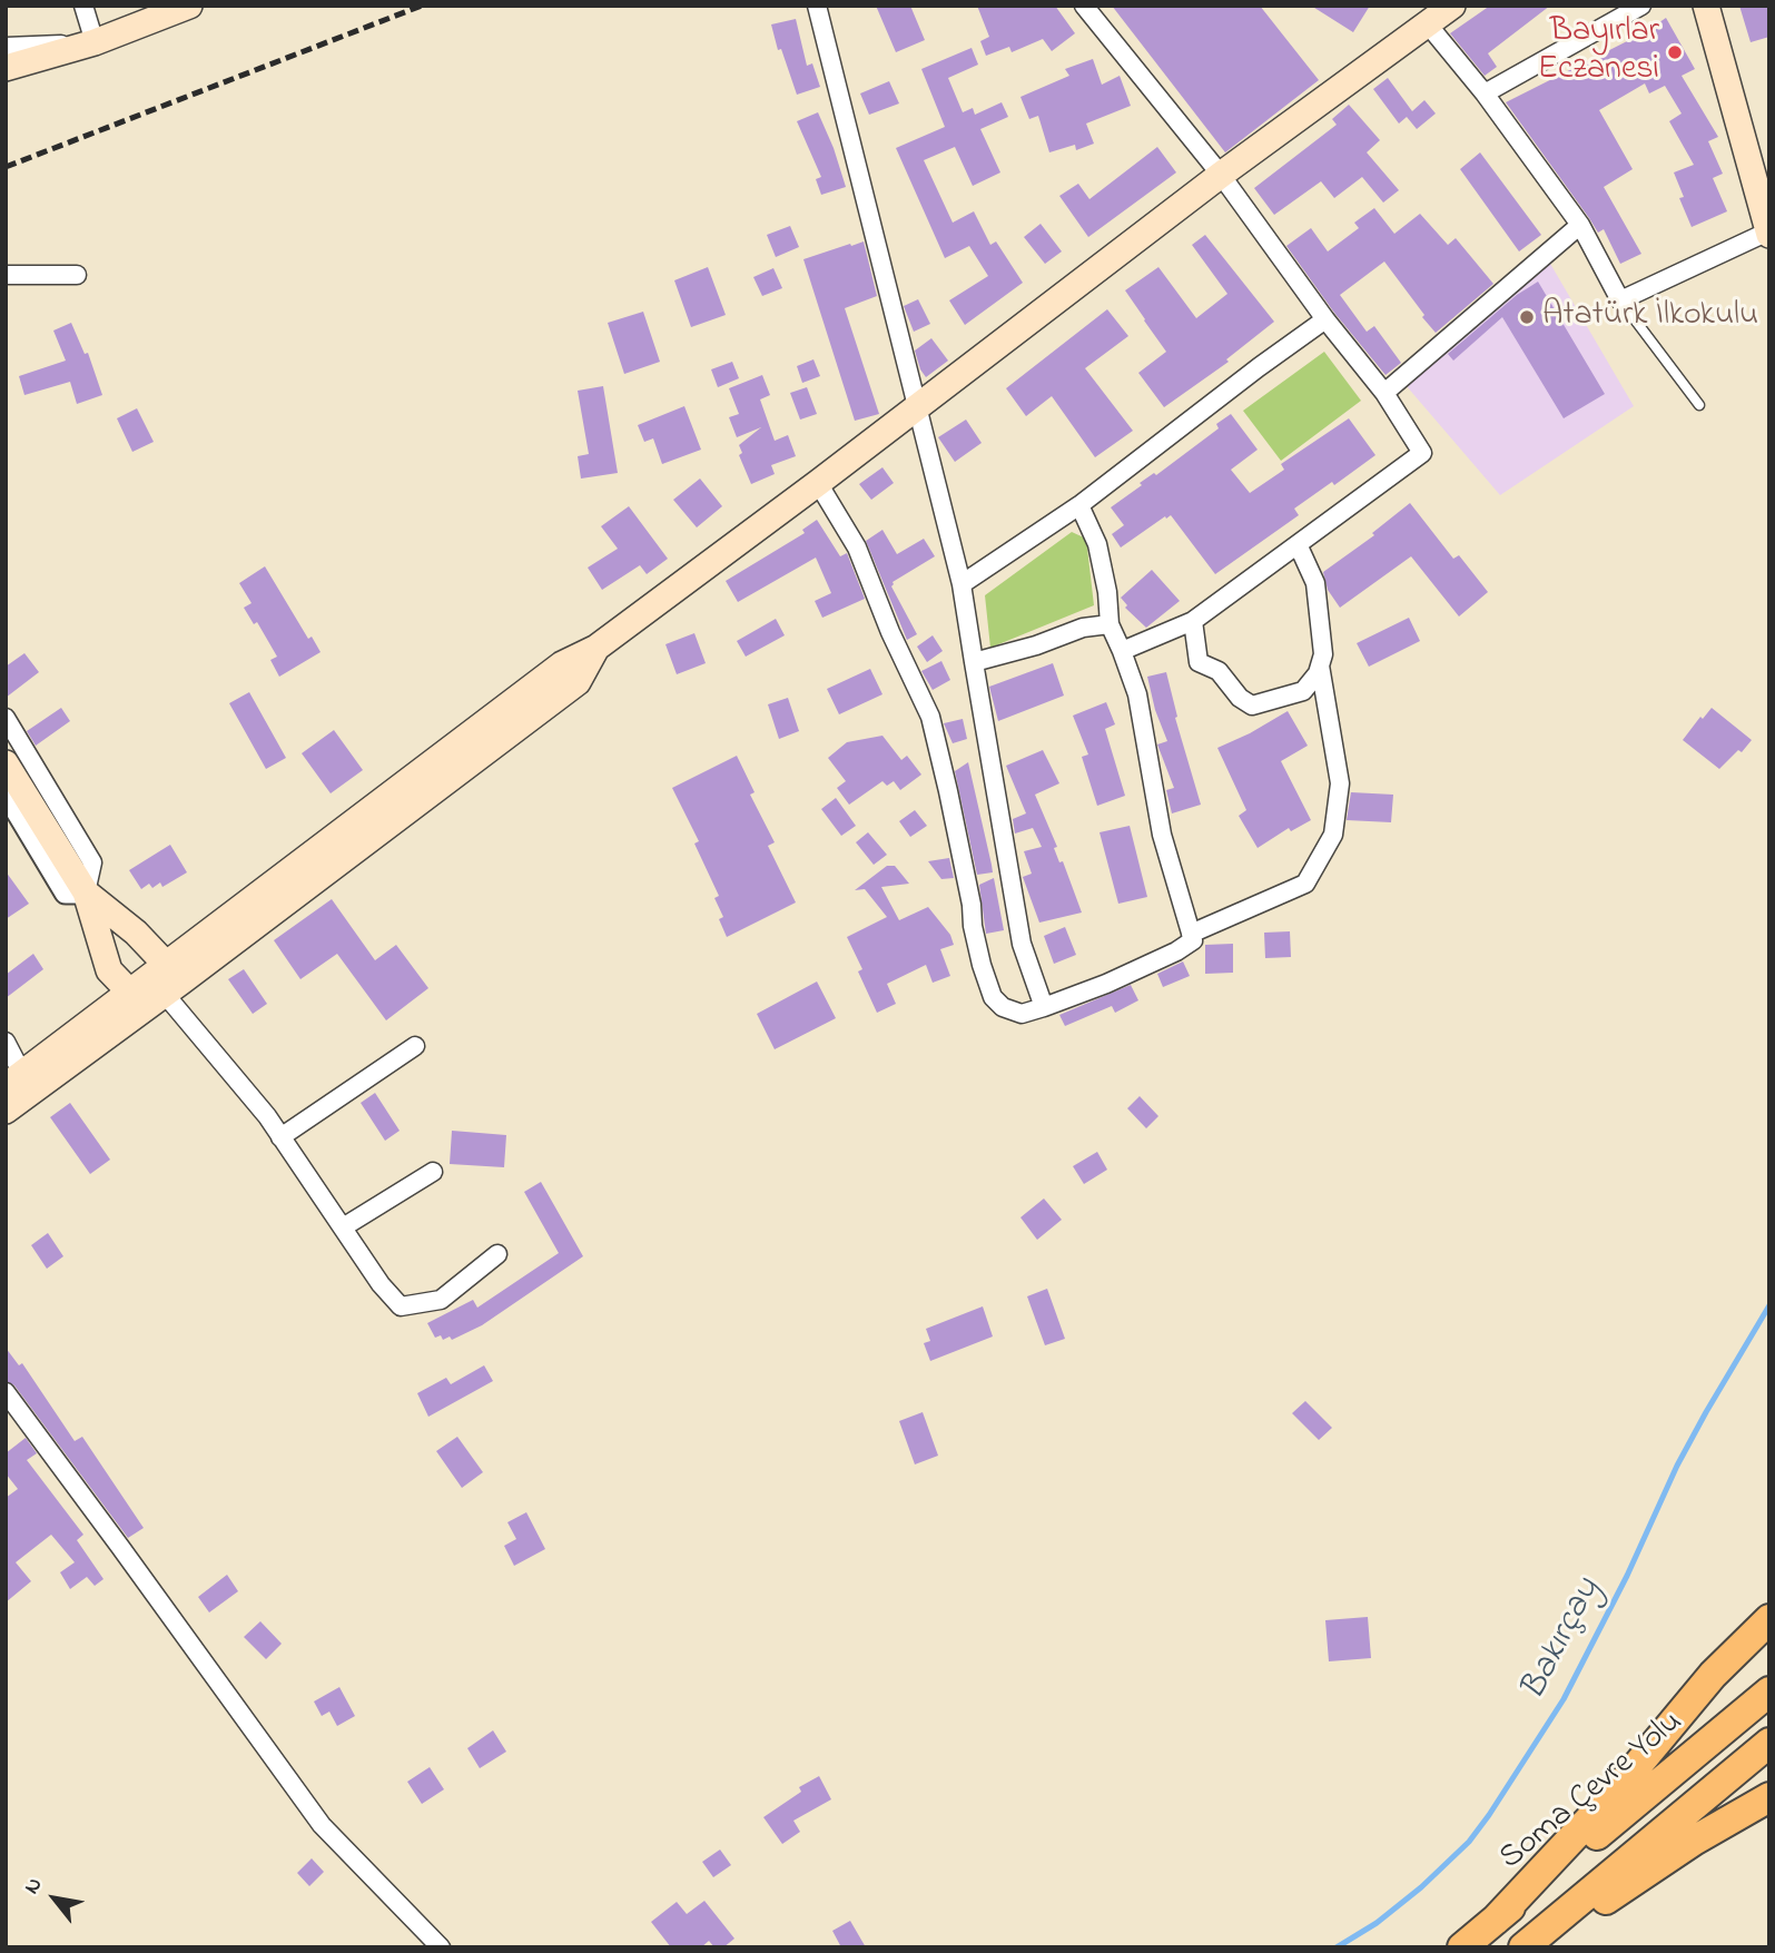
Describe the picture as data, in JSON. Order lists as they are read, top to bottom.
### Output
{
  "streets": {
    "highway": ["Soma Çevre Yolu"]
  },
  "water": ["Bakırçay"],
  "places": ["Bayırlar Eczanesi", "Atatürk İlkokulu"],
  "north": "top left"
}
